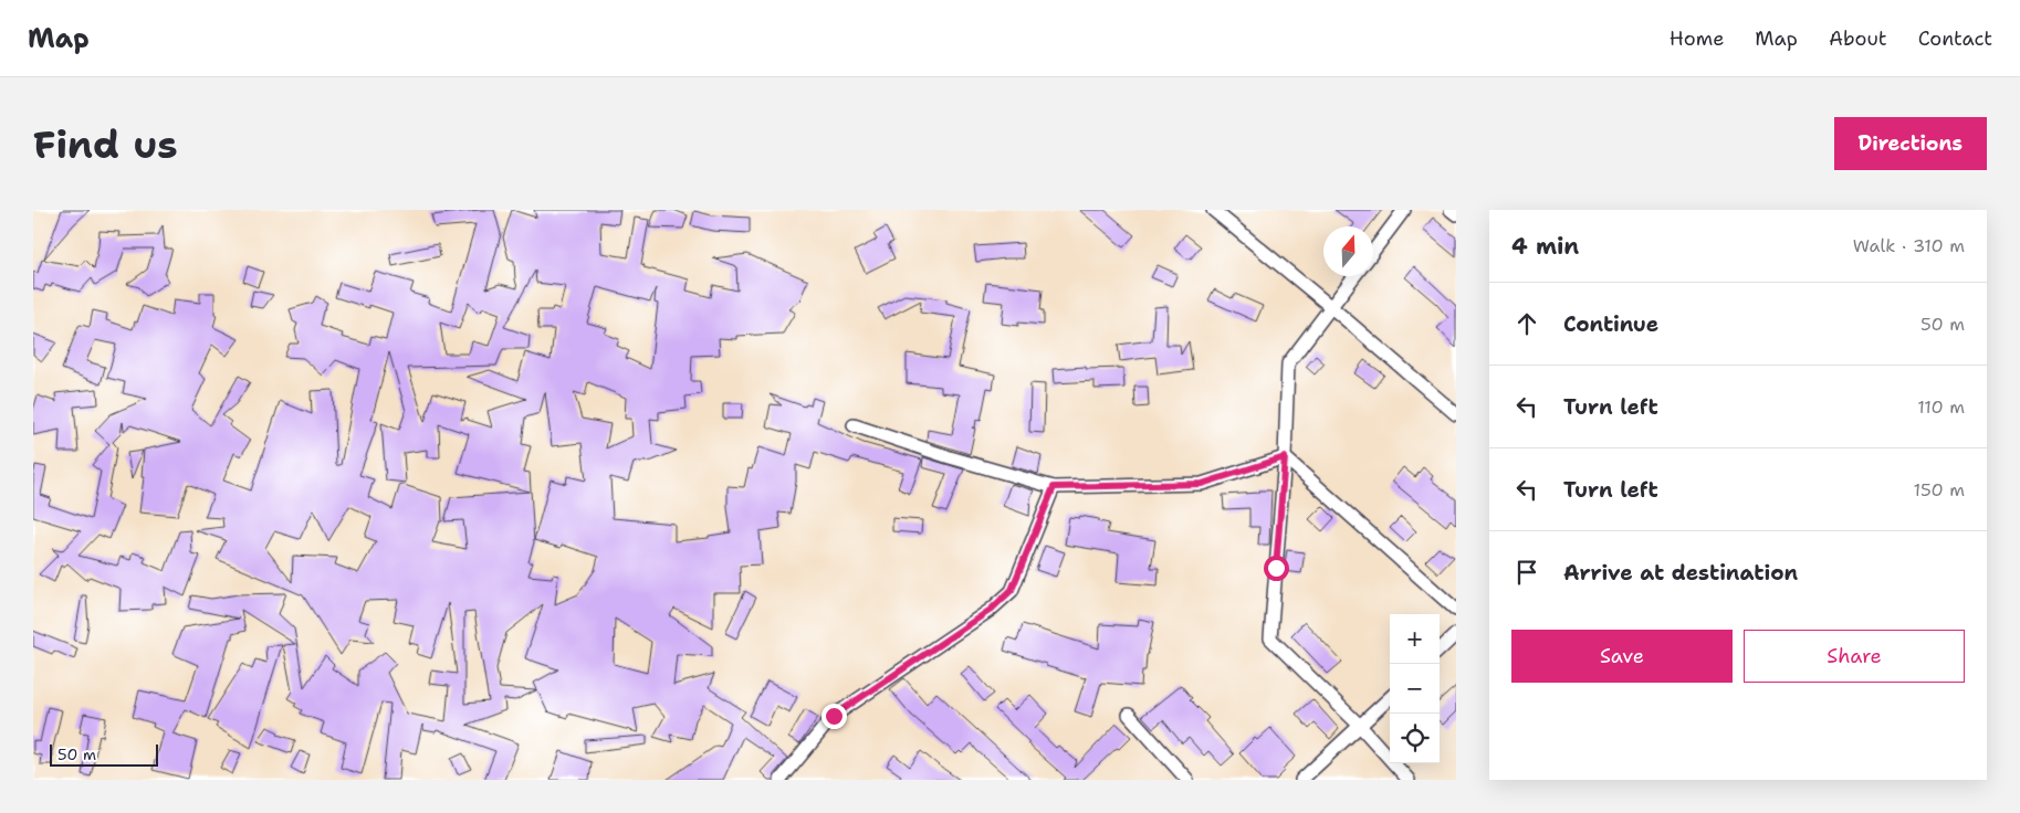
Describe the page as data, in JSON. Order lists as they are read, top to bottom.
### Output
{
  "scale_bar": "50 m",
  "north": "top",
  "page": {
    "header": "Map",
    "nav": [
      "Home",
      "Map",
      "About",
      "Contact"
    ],
    "buttons": [
      "Directions",
      ["Save", "Share"]
    ],
    "title": "Find us",
    "heading": ["4 min", "Walk · 310 m"],
    "list": [
      ["Continue", "50 m"],
      ["Turn left", "110 m"],
      ["Turn left", "150 m"],
      "Arrive at destination"
    ],
    "map_buttons": ["+", "−"],
    "scale": "50 m"
  }
}
